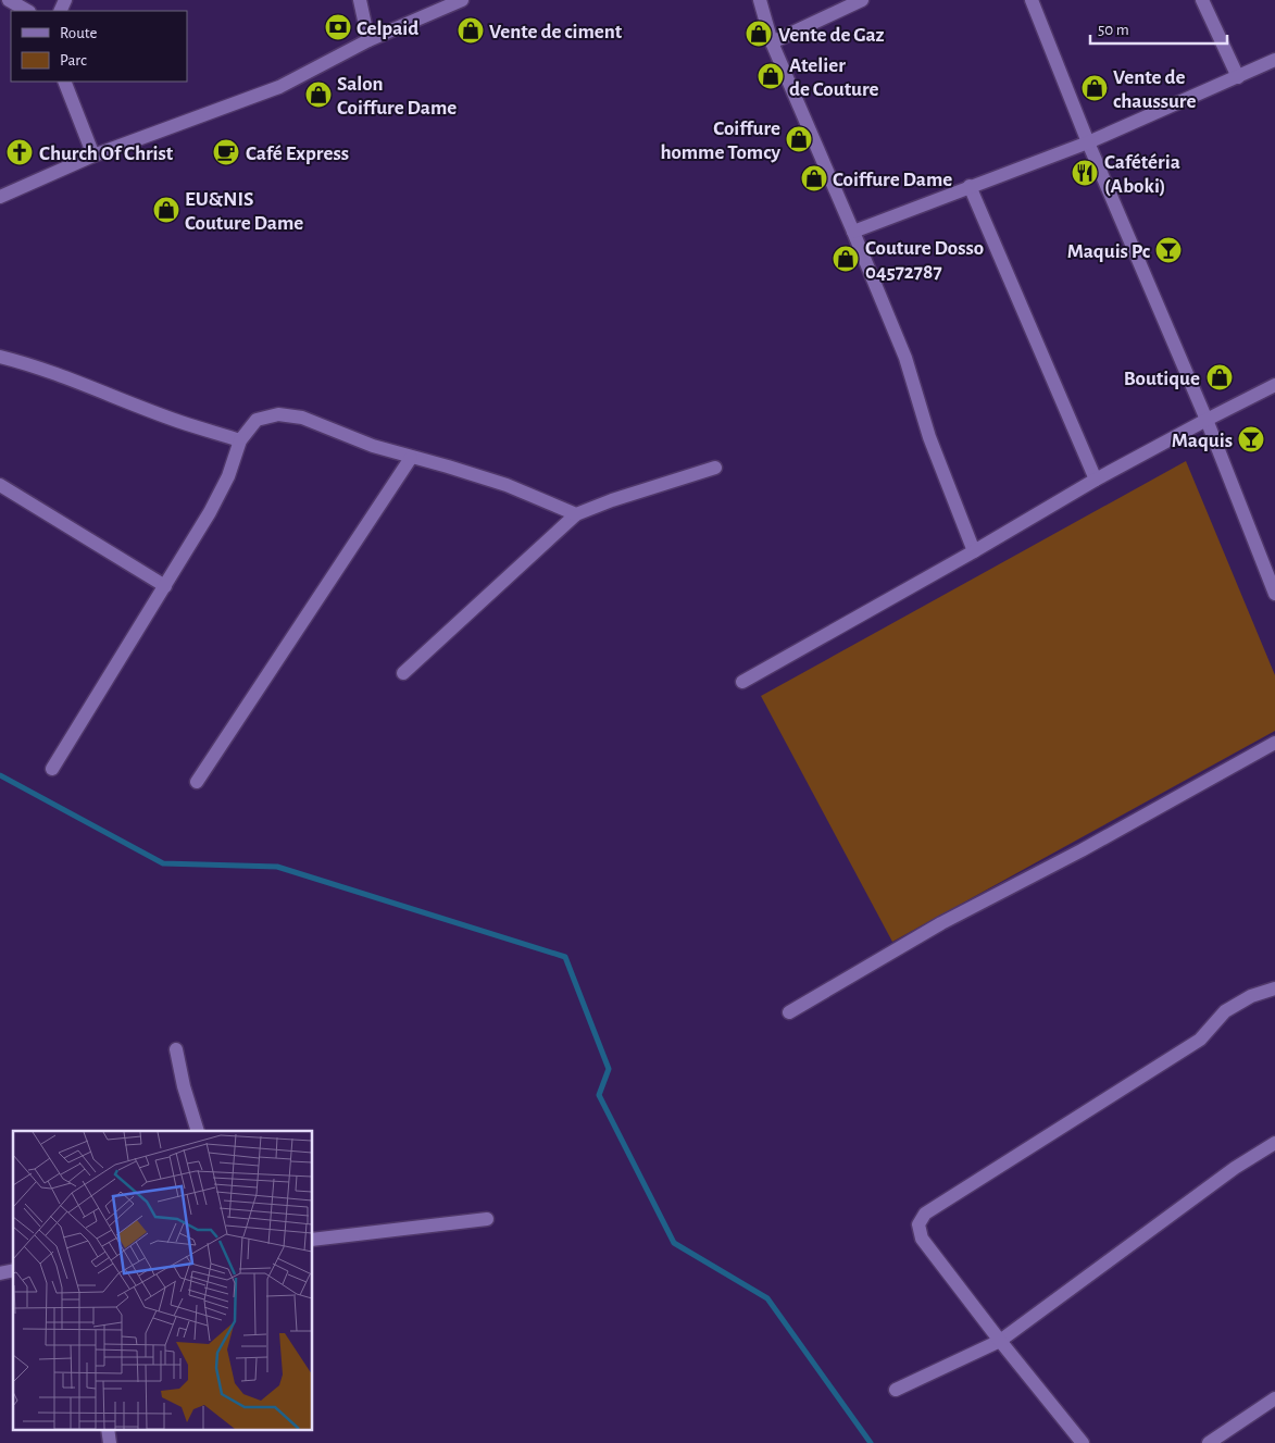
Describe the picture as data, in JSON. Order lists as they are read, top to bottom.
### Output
{
  "places": {
    "bank": ["Celpaid"],
    "shop": [
      "Vente de ciment",
      "Vente de Gaz",
      "Atelier de Couture",
      "Vente de chaussure",
      "Salon Coiffure Dame",
      "Coiffure homme Tomcy",
      "Coiffure Dame",
      "EU&NIS Couture Dame",
      "Couture Dosso 04572787",
      "Boutique"
    ],
    "church": ["Church Of Christ"],
    "cafe": ["Café Express"],
    "restaurant": ["Cafétéria (Aboki)"],
    "bar": ["Maquis Pc", "Maquis"]
  },
  "legend": ["Route", "Parc"],
  "scale_bar": "50 m"
}
